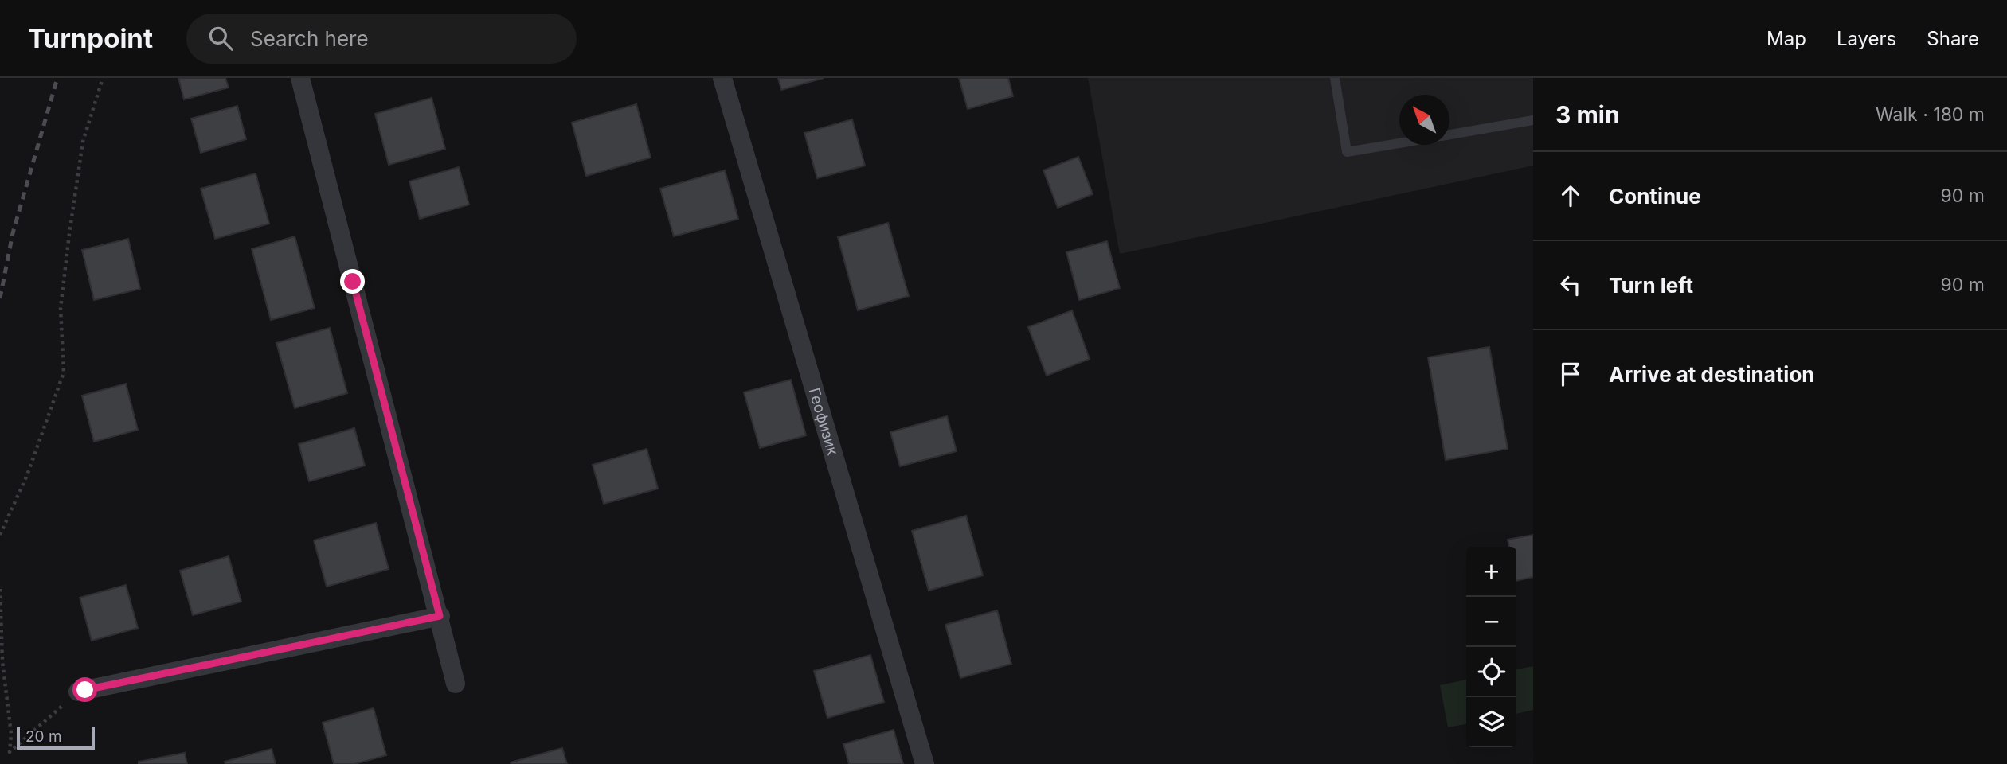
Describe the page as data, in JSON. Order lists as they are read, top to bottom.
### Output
{
  "streets": {
    "street": ["Геофизик"]
  },
  "scale_bar": "20 m",
  "north": "top left",
  "page": {
    "header": "Turnpoint",
    "search": "Search here",
    "nav": ["Map", "Layers", "Share"],
    "heading": ["3 min", "Walk · 180 m"],
    "list": [
      ["Continue", "90 m"],
      ["Turn left", "90 m"],
      "Arrive at destination"
    ],
    "map_buttons": ["+", "−"],
    "scale": "20 m"
  }
}
